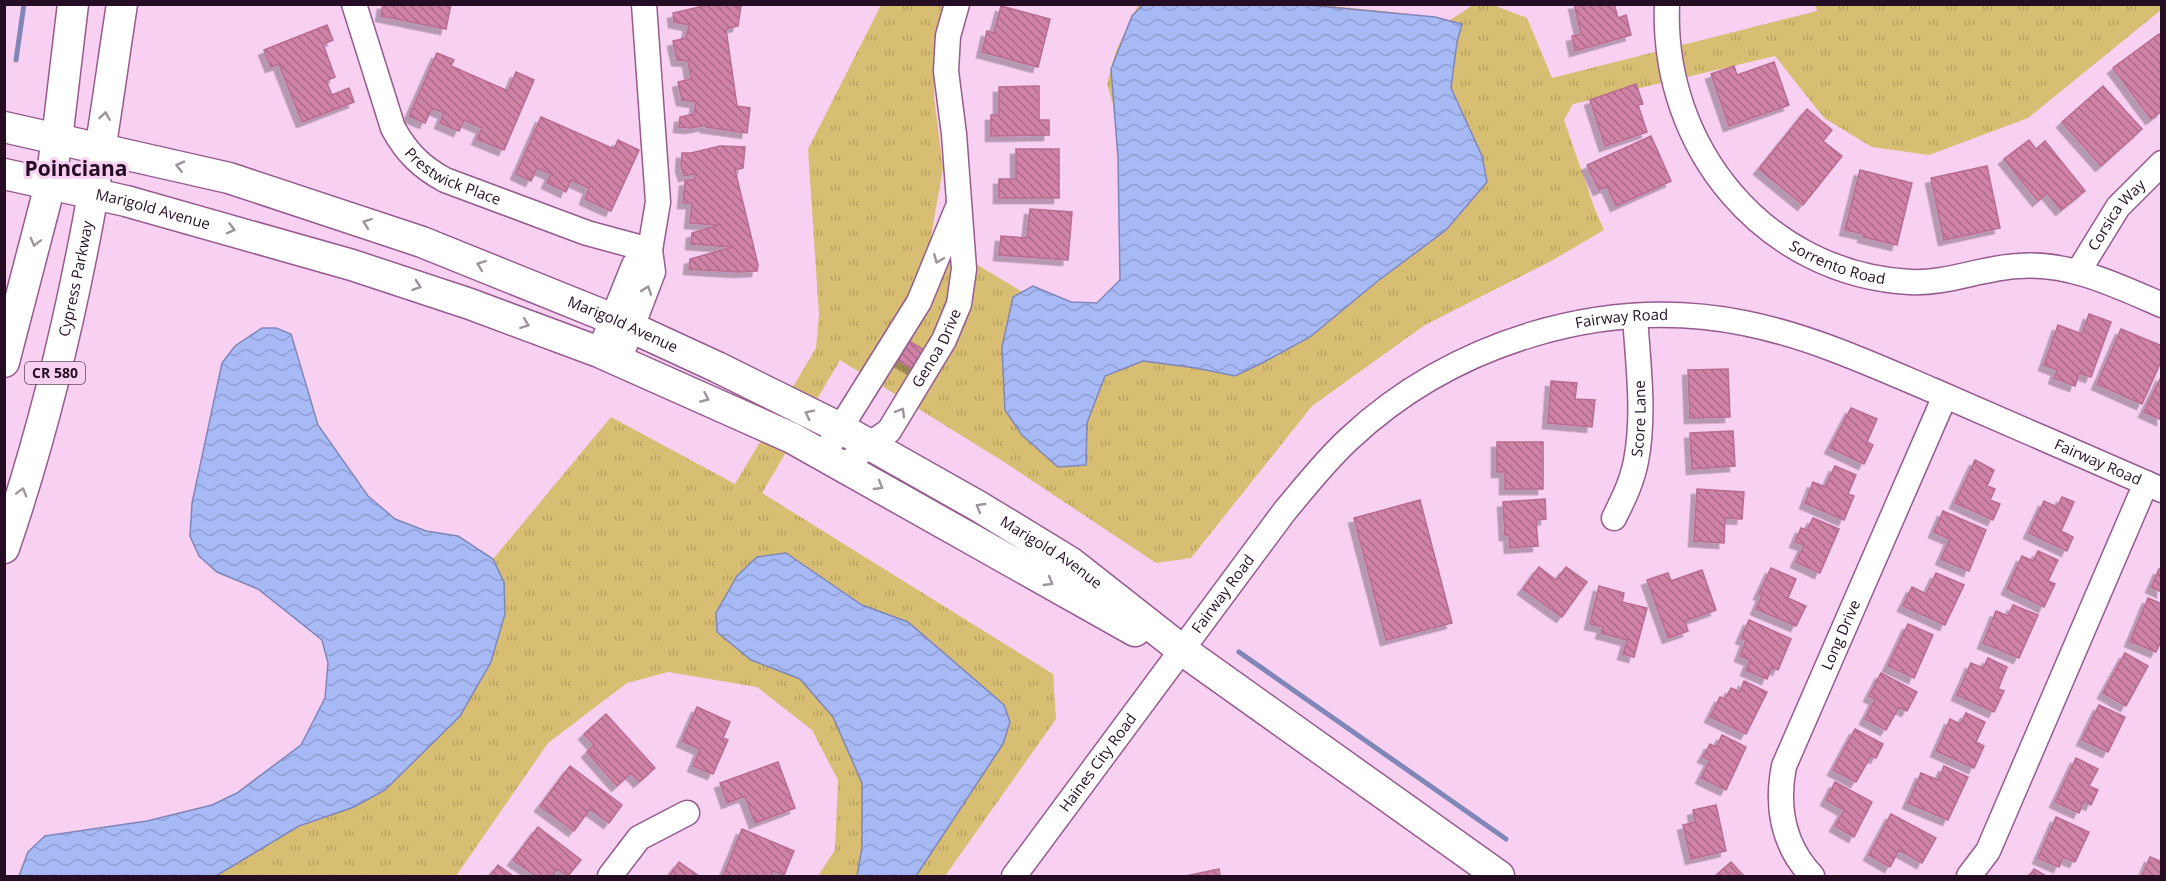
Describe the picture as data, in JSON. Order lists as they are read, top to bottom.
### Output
{
  "streets": {
    "main road": ["Marigold Avenue", "Cypress Parkway", "CR 580"],
    "street": [
      "Prestwick Place",
      "Corsica Way",
      "Sorrento Road",
      "Fairway Road",
      "Genoa Drive",
      "Score Lane",
      "Long Drive",
      "Haines City Road"
    ]
  },
  "crossings": [
    ["Marigold Avenue", "Cypress Parkway"],
    ["Marigold Avenue", "Fairway Road"],
    ["Marigold Avenue", "Genoa Drive"],
    ["Marigold Avenue", "CR 580"],
    ["Marigold Avenue", "Haines City Road"],
    ["Corsica Way", "Sorrento Road"],
    ["Fairway Road", "Score Lane"],
    ["Fairway Road", "Long Drive"],
    ["Fairway Road", "Haines City Road"]
  ],
  "districts": ["Poinciana"]
}
